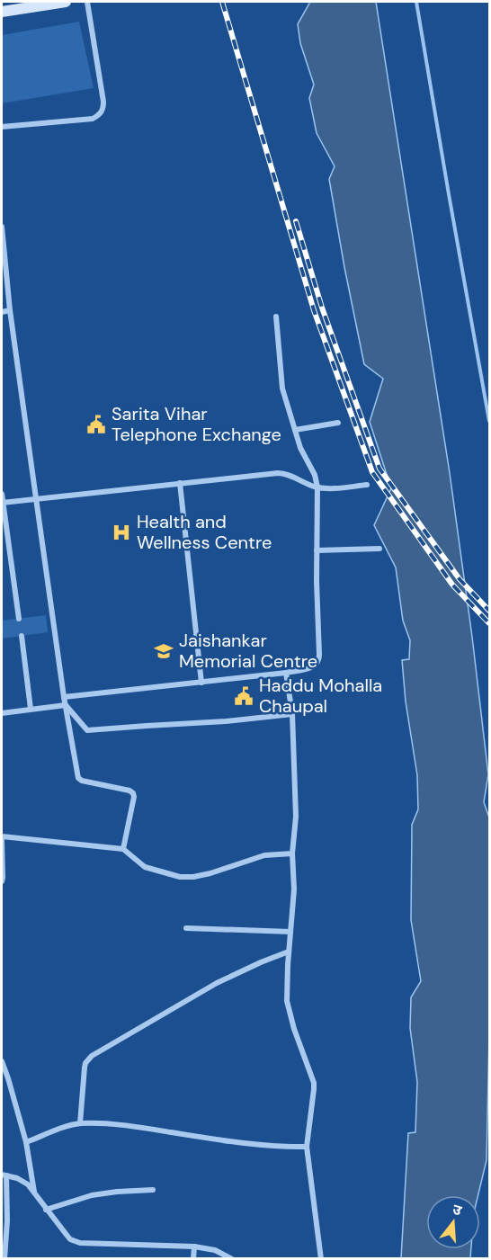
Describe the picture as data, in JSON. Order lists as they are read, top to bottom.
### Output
{
  "places": {
    "public building": ["Sarita Vihar Telephone Exchange", "Haddu Mohalla Chaupal"],
    "hospital": ["Health and Wellness Centre"],
    "school or university": ["Jaishankar Memorial Centre"]
  },
  "north": "top"
}
